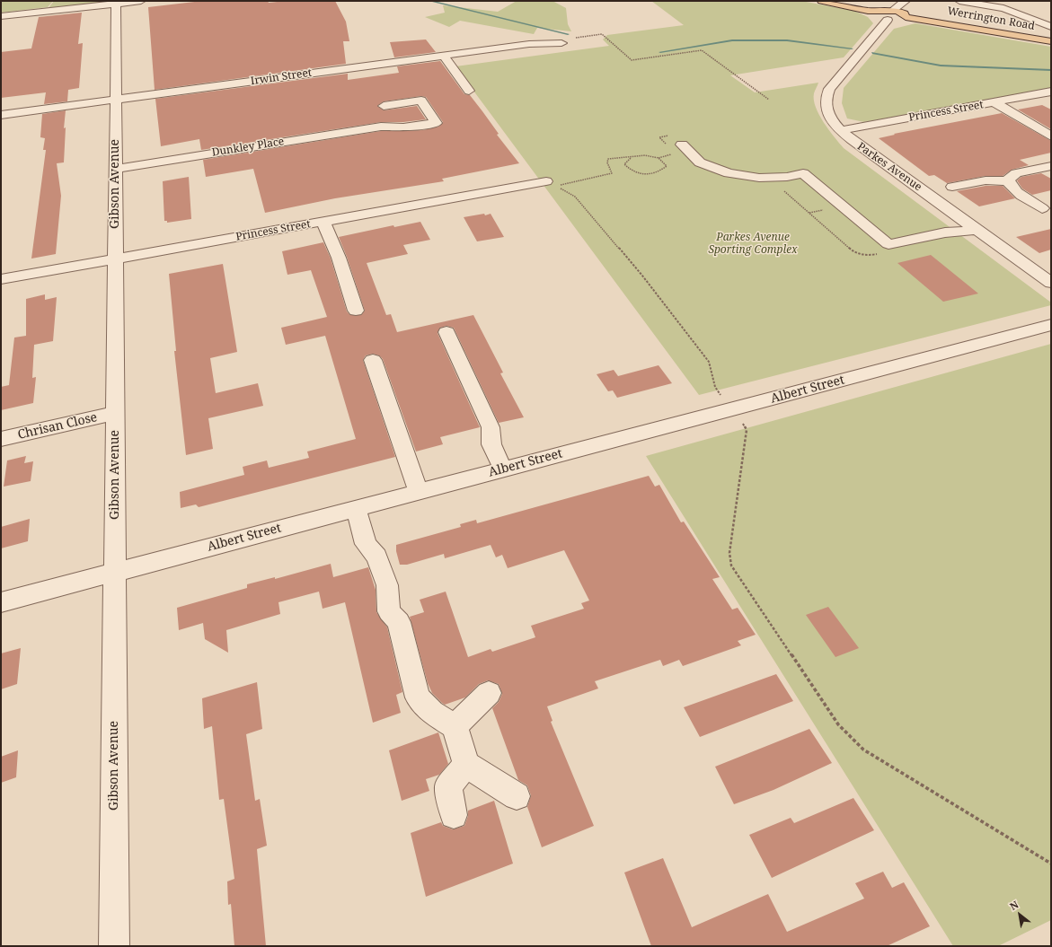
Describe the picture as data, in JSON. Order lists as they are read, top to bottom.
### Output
{
  "streets": {
    "main road": ["Werrington Road"],
    "street": [
      "Irwin Street",
      "Princess Street",
      "Dunkley Place",
      "Parkes Avenue",
      "Gibson Avenue",
      "Albert Street",
      "Chrisan Close"
    ]
  },
  "crossings": [
    ["Werrington Road", "Parkes Avenue"],
    ["Irwin Street", "Gibson Avenue"],
    ["Princess Street", "Parkes Avenue"],
    ["Princess Street", "Gibson Avenue"],
    ["Dunkley Place", "Gibson Avenue"],
    ["Gibson Avenue", "Albert Street"],
    ["Gibson Avenue", "Chrisan Close"]
  ],
  "parks": ["Parkes Avenue Sporting Complex"],
  "north": "top left"
}
